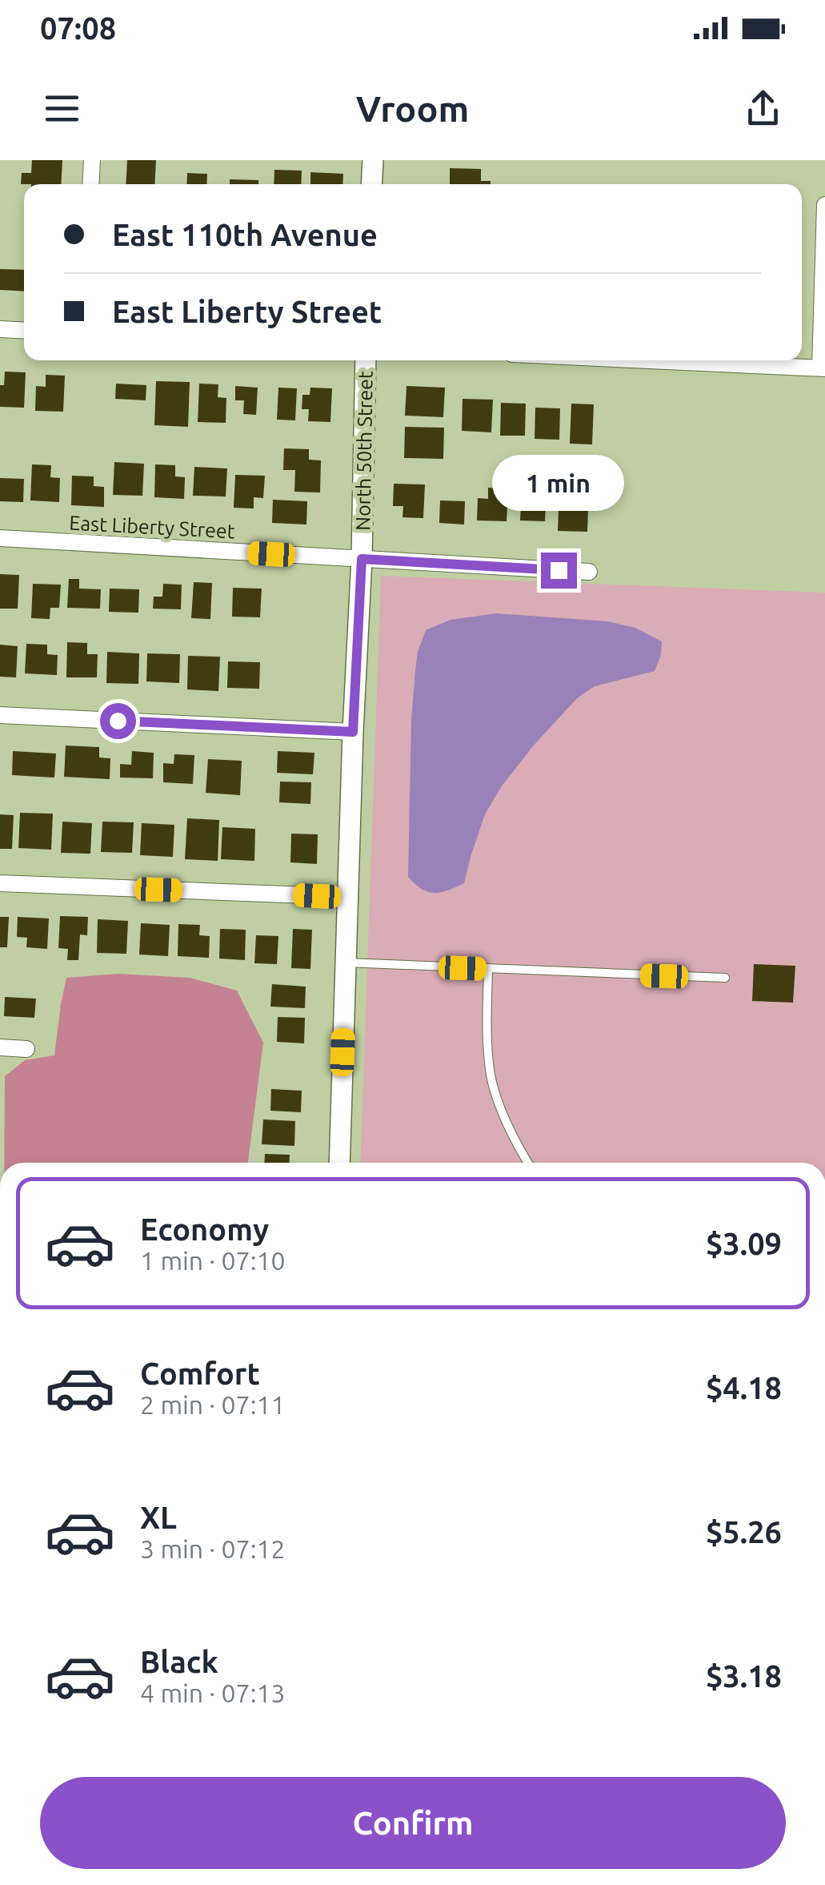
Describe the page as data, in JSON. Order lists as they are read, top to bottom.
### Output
{
  "streets": {
    "street": ["North 50th Street", "East Liberty Street"]
  },
  "crossings": [
    ["North 50th Street", "East Liberty Street"]
  ],
  "page": {
    "status": "07:08",
    "header": "Vroom",
    "banner": ["East 110th Avenue", "East Liberty Street"],
    "bubble": "1 min",
    "list": [
      {
        "name": "Economy",
        "note": "1 min · 07:10",
        "value": "$3.09"
      },
      {
        "name": "Comfort",
        "note": "2 min · 07:11",
        "value": "$4.18"
      },
      {
        "name": "XL",
        "note": "3 min · 07:12",
        "value": "$5.26"
      },
      {
        "name": "Black",
        "note": "4 min · 07:13",
        "value": "$3.18"
      }
    ],
    "buttons": "Confirm"
  }
}
